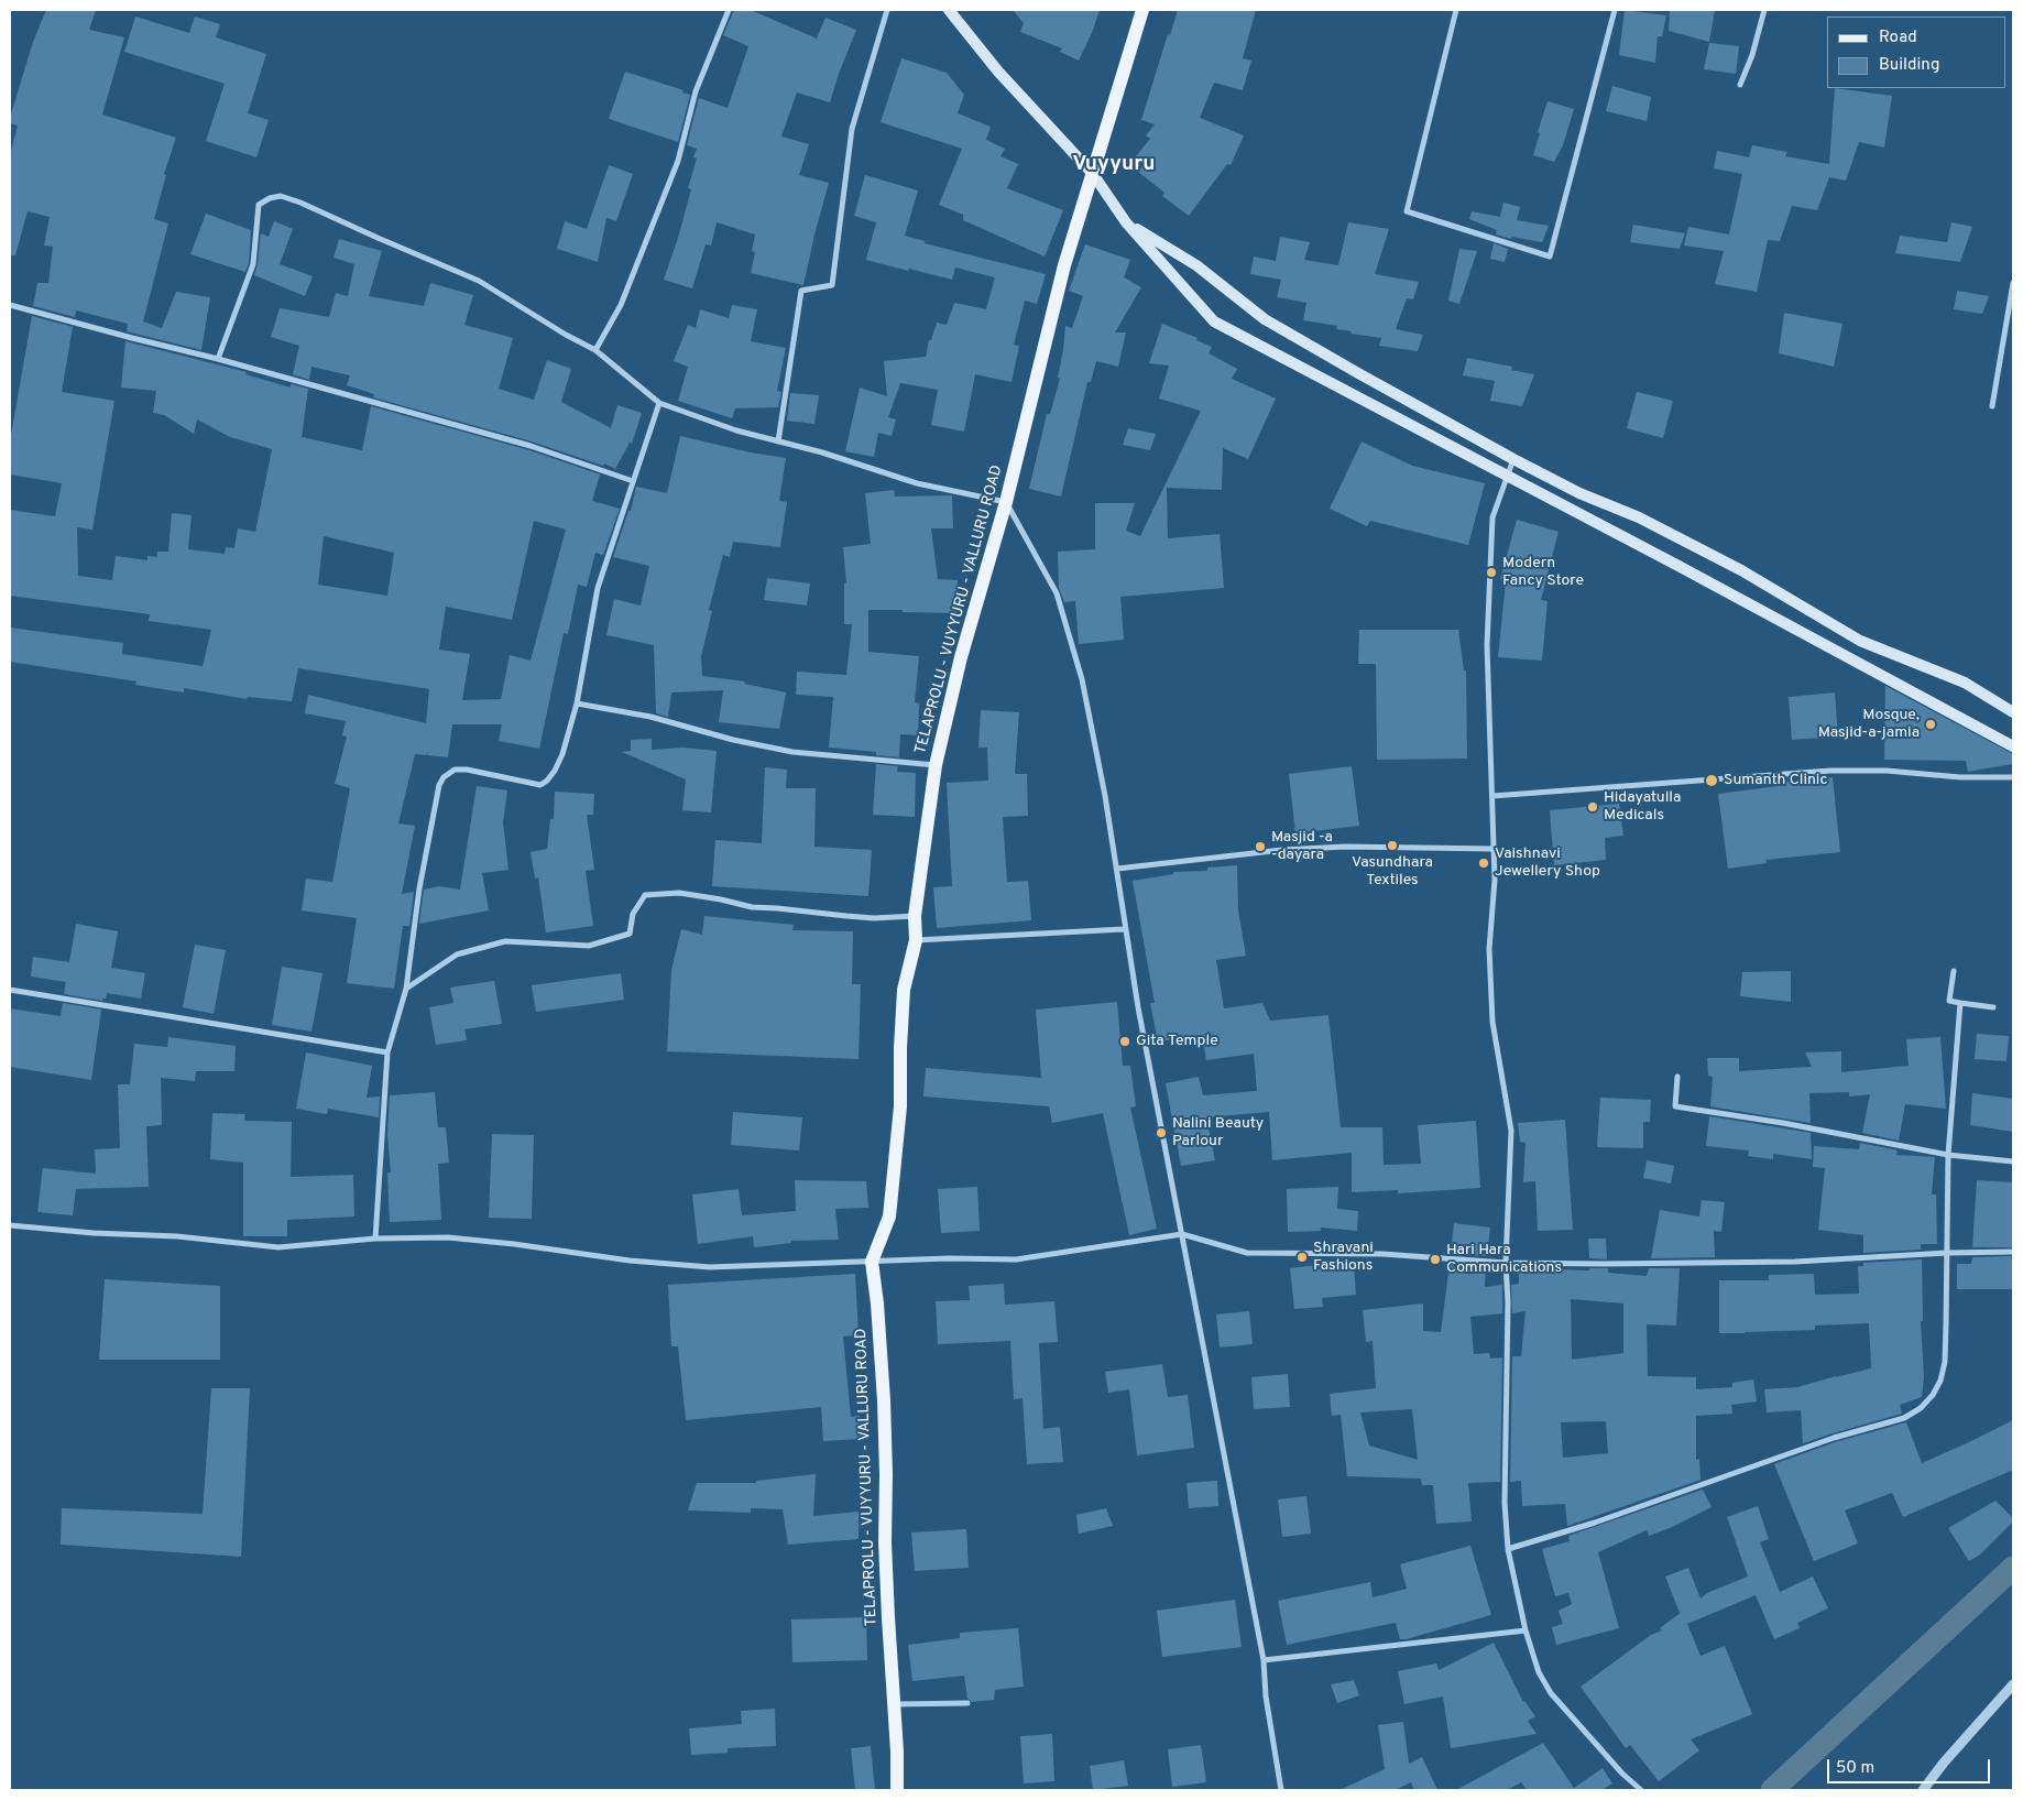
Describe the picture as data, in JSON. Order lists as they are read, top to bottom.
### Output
{
  "streets": {
    "main road": ["TELAPROLU - VUYYURU - VALLURU ROAD"]
  },
  "districts": ["Vuyyuru"],
  "places": [
    "Modern Fancy Store",
    "Mosque, Masjid-a-jamia",
    "Sumanth Clinic",
    "Hidayatulla Medicals",
    "Vasundhara Textiles",
    "Masjid -a -dayara",
    "Vaishnavi Jewellery Shop",
    "Gita Temple",
    "Nalini Beauty Parlour",
    "Shravani Fashions",
    "Hari Hara Communications"
  ],
  "legend": ["Road", "Building"],
  "scale_bar": "50 m"
}
